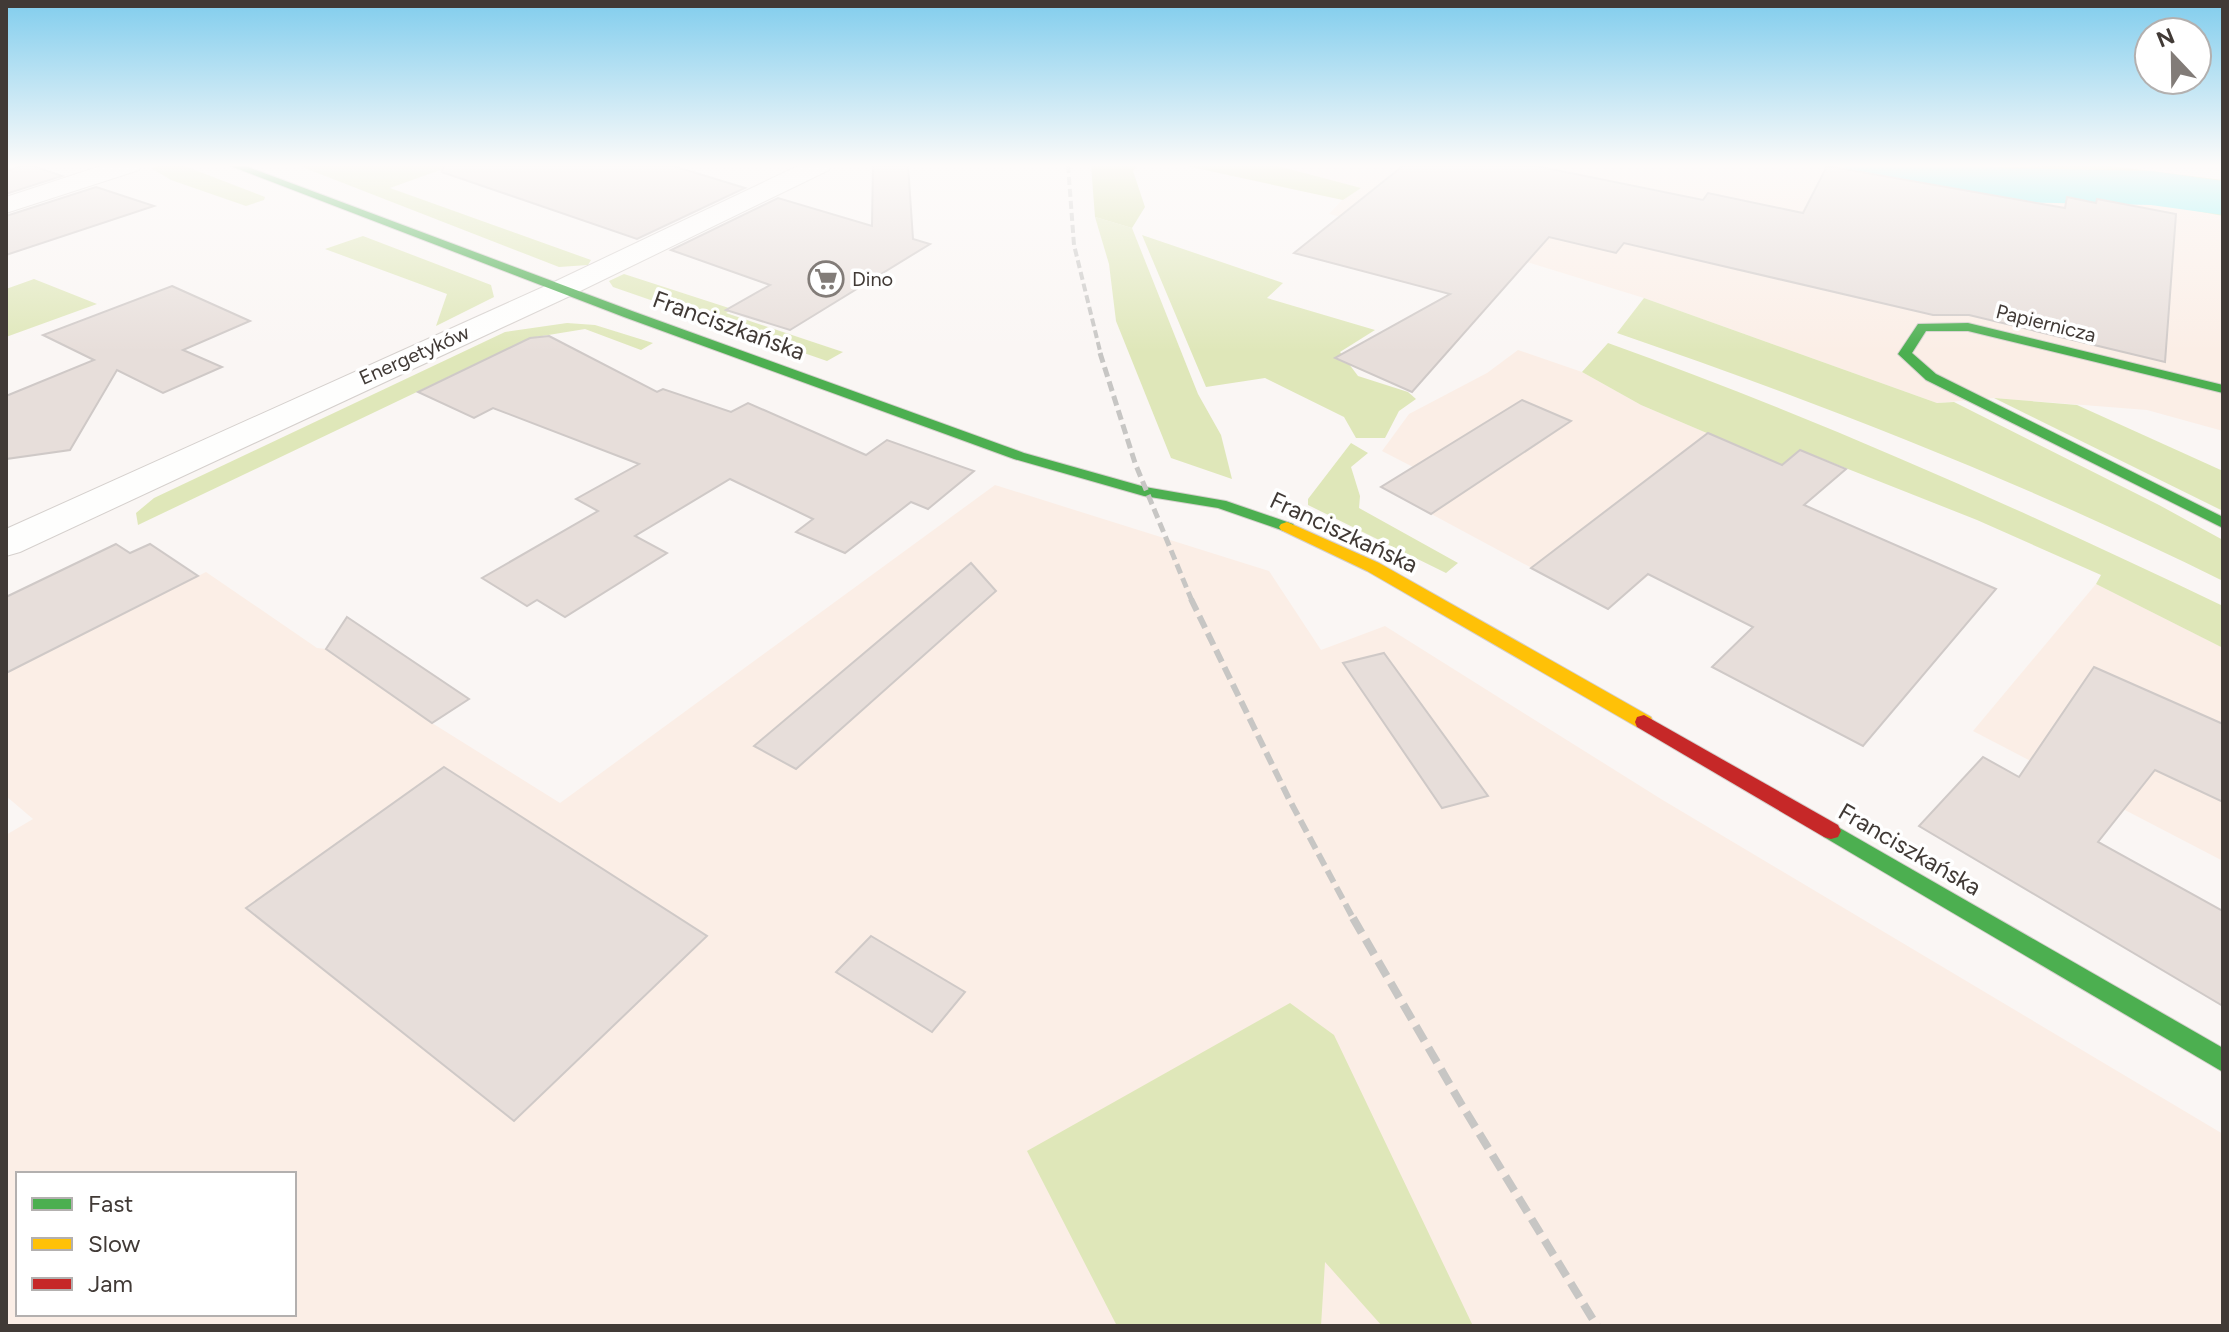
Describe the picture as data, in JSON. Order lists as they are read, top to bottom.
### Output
{
  "streets": {
    "street": ["Papiernicza", "Franciszkańska", "Energetyków"]
  },
  "crossings": [
    ["Franciszkańska", "Energetyków"]
  ],
  "places": {
    "supermarket": ["Dino"]
  },
  "legend": ["Fast", "Slow", "Jam"],
  "north": "top"
}
